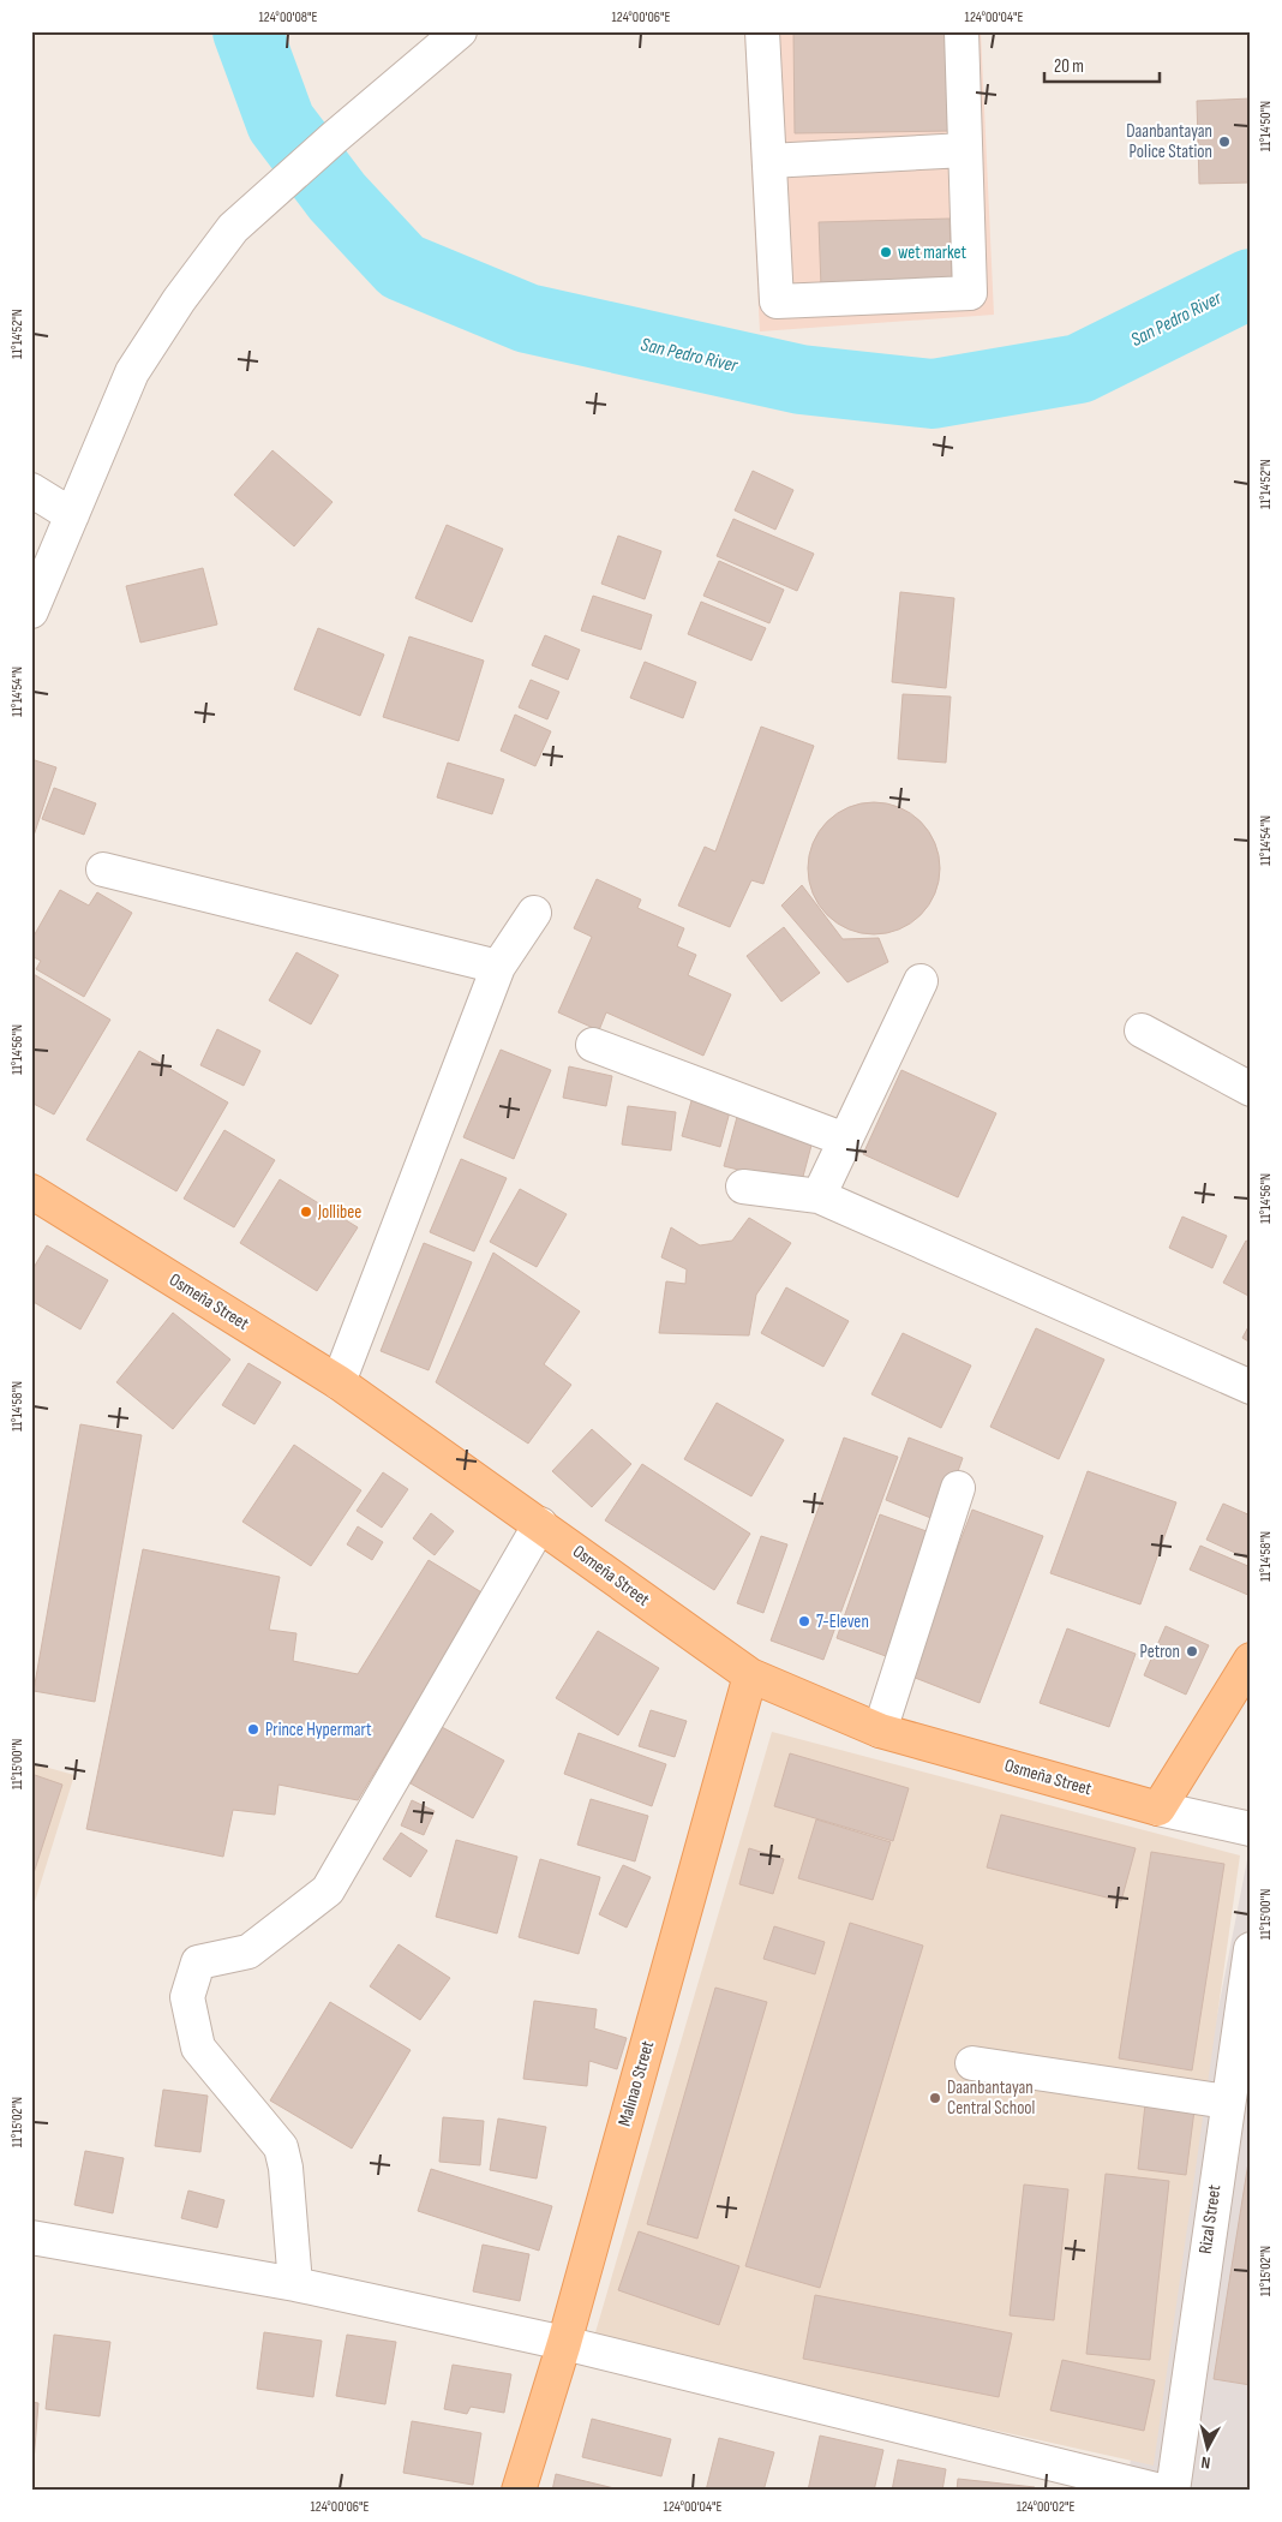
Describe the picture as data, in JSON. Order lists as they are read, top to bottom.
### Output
{
  "streets": {
    "main road": ["Osmeña Street", "Malinao Street"],
    "street": ["Rizal Street"]
  },
  "crossings": [
    ["Osmeña Street", "Malinao Street"]
  ],
  "water": ["San Pedro River"],
  "places": [
    "Daanbantayan Police Station",
    "wet market",
    "Jollibee",
    "7-Eleven",
    "Petron",
    "Prince Hypermart",
    "Daanbantayan Central School"
  ],
  "scale_bar": "20 m",
  "north": "bottom",
  "coordinates": [
    "124°00'08\"E",
    "124°00'06\"E",
    "124°00'04\"E",
    "11°14'50\"N",
    "11°14'52\"N",
    "11°14'54\"N",
    "11°14'56\"N",
    "11°14'58\"N",
    "11°15'00\"N",
    "11°15'02\"N",
    "124°00'02\"E"
  ]
}
